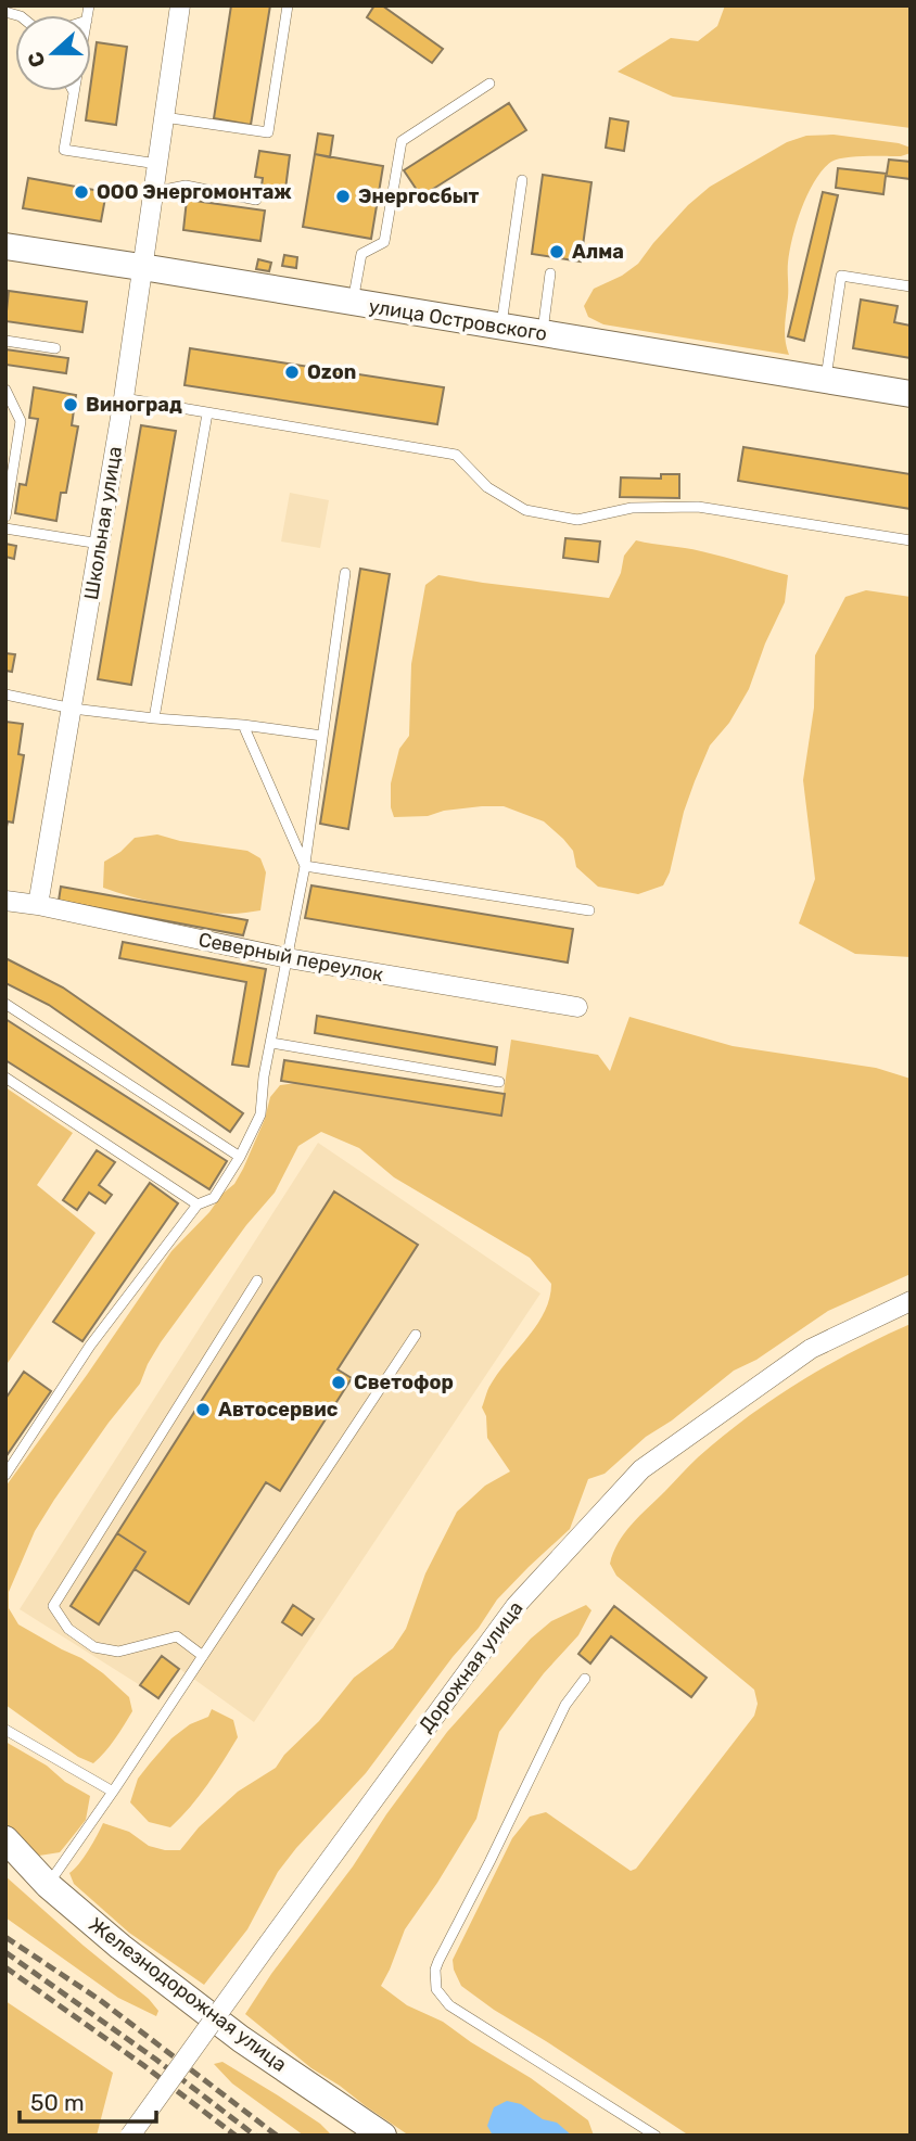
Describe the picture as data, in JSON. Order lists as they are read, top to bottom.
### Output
{
  "streets": {
    "main road": ["улица Островского", "Железнодорожная улица"],
    "street": ["Школьная улица", "Северный переулок", "Дорожная улица"]
  },
  "crossings": [
    ["улица Островского", "Школьная улица"],
    ["Школьная улица", "Северный переулок"]
  ],
  "places": [
    "ООО Энергомонтаж",
    "Энергосбыт",
    "Алма",
    "Ozon",
    "Виноград",
    "Светофор",
    "Автосервис"
  ],
  "scale_bar": "50 m",
  "north": "left"
}
